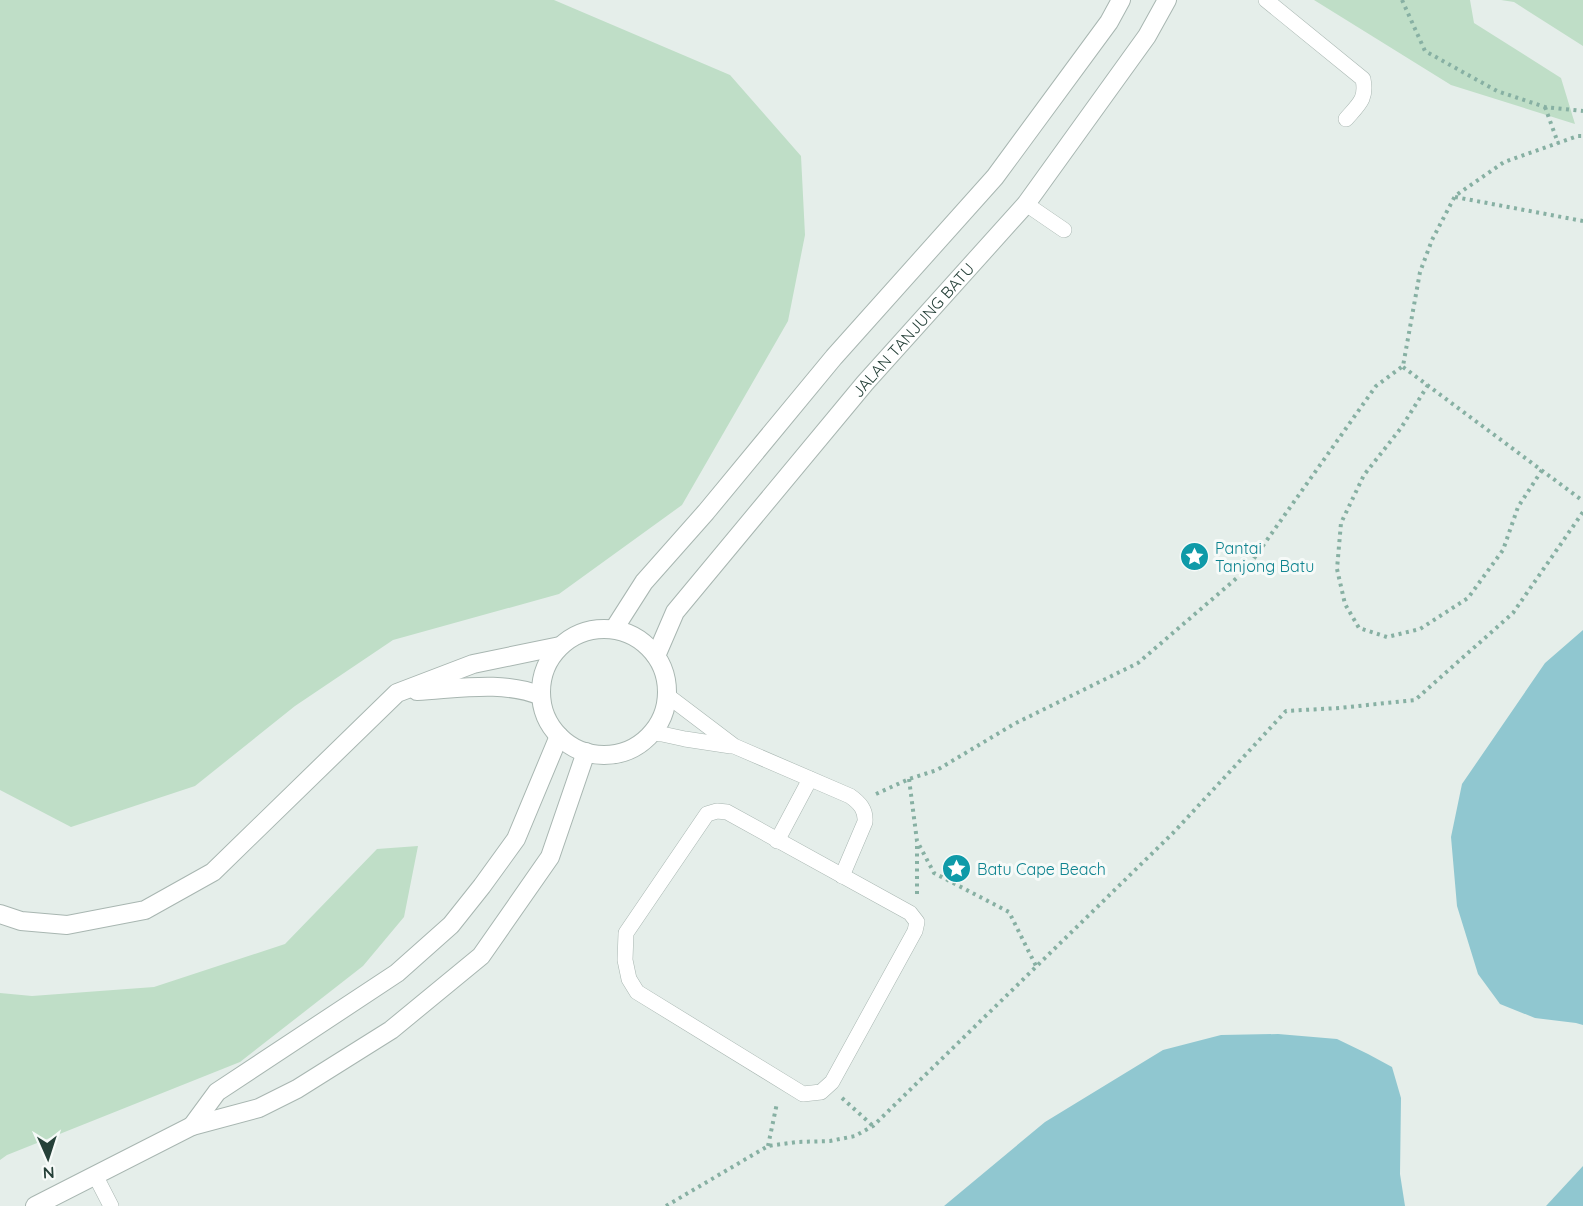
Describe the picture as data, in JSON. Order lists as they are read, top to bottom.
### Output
{
  "streets": {
    "street": ["JALAN TANJUNG BATU"]
  },
  "places": {
    "place": ["Pantai Tanjong Batu", "Batu Cape Beach"]
  },
  "north": "bottom"
}
